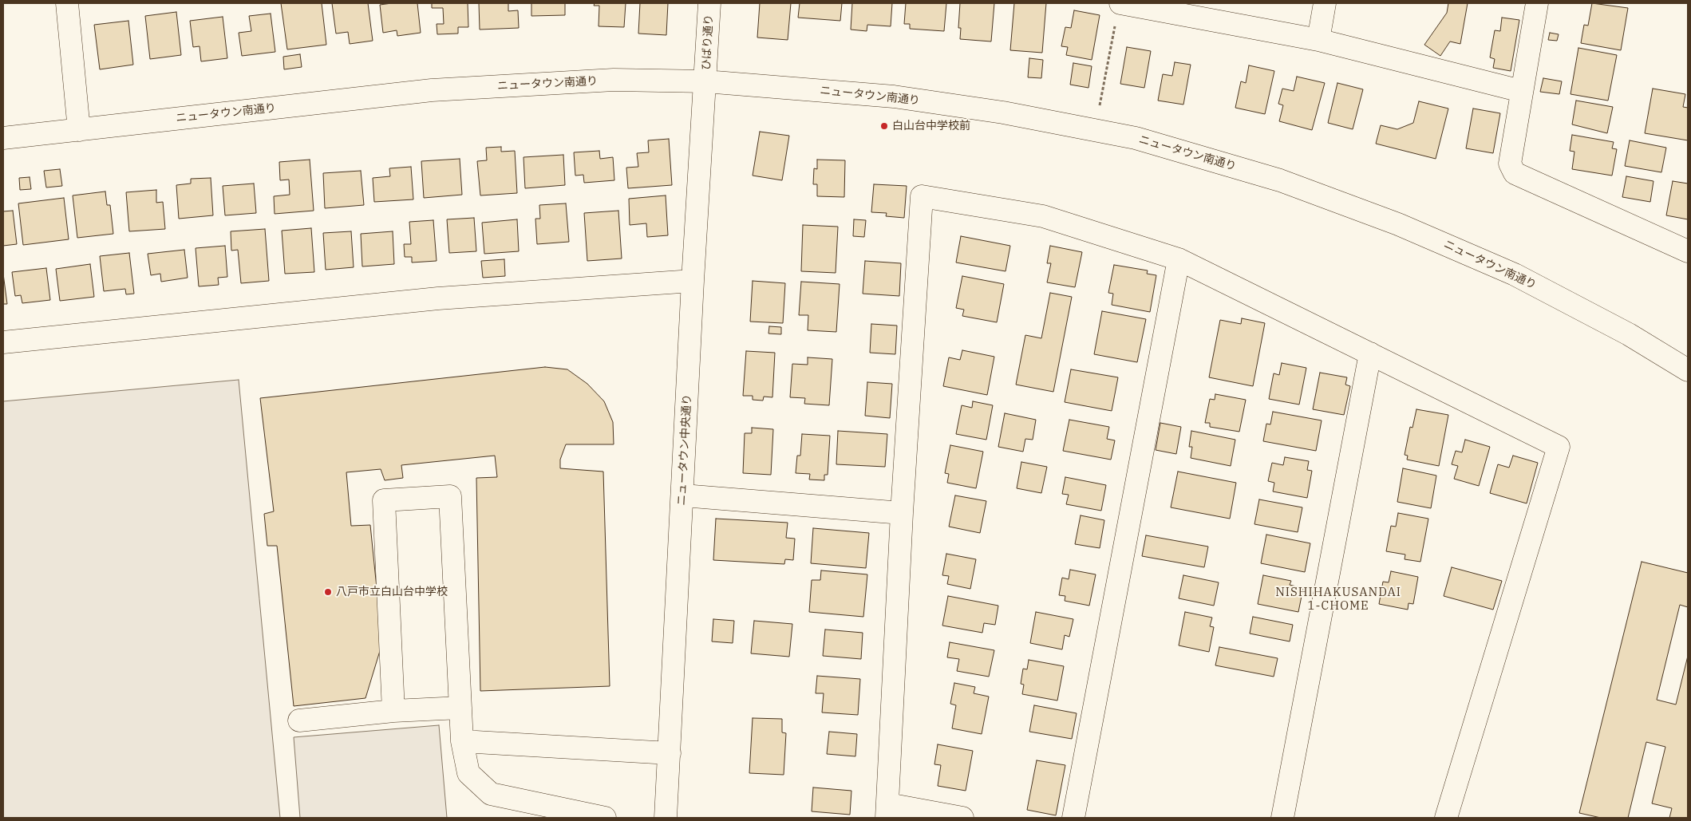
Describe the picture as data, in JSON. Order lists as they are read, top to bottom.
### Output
{
  "streets": {
    "street": ["ひばり通り", "ニュータウン南通り", "ニュータウン中央通り"]
  },
  "crossings": [
    ["ひばり通り", "ニュータウン南通り"],
    ["ひばり通り", "ニュータウン中央通り"],
    ["ニュータウン南通り", "ニュータウン中央通り"]
  ],
  "districts": ["NISHIHAKUSANDAI 1-CHOME"],
  "places": ["白山台中学校前", "八戸市立白山台中学校"]
}
